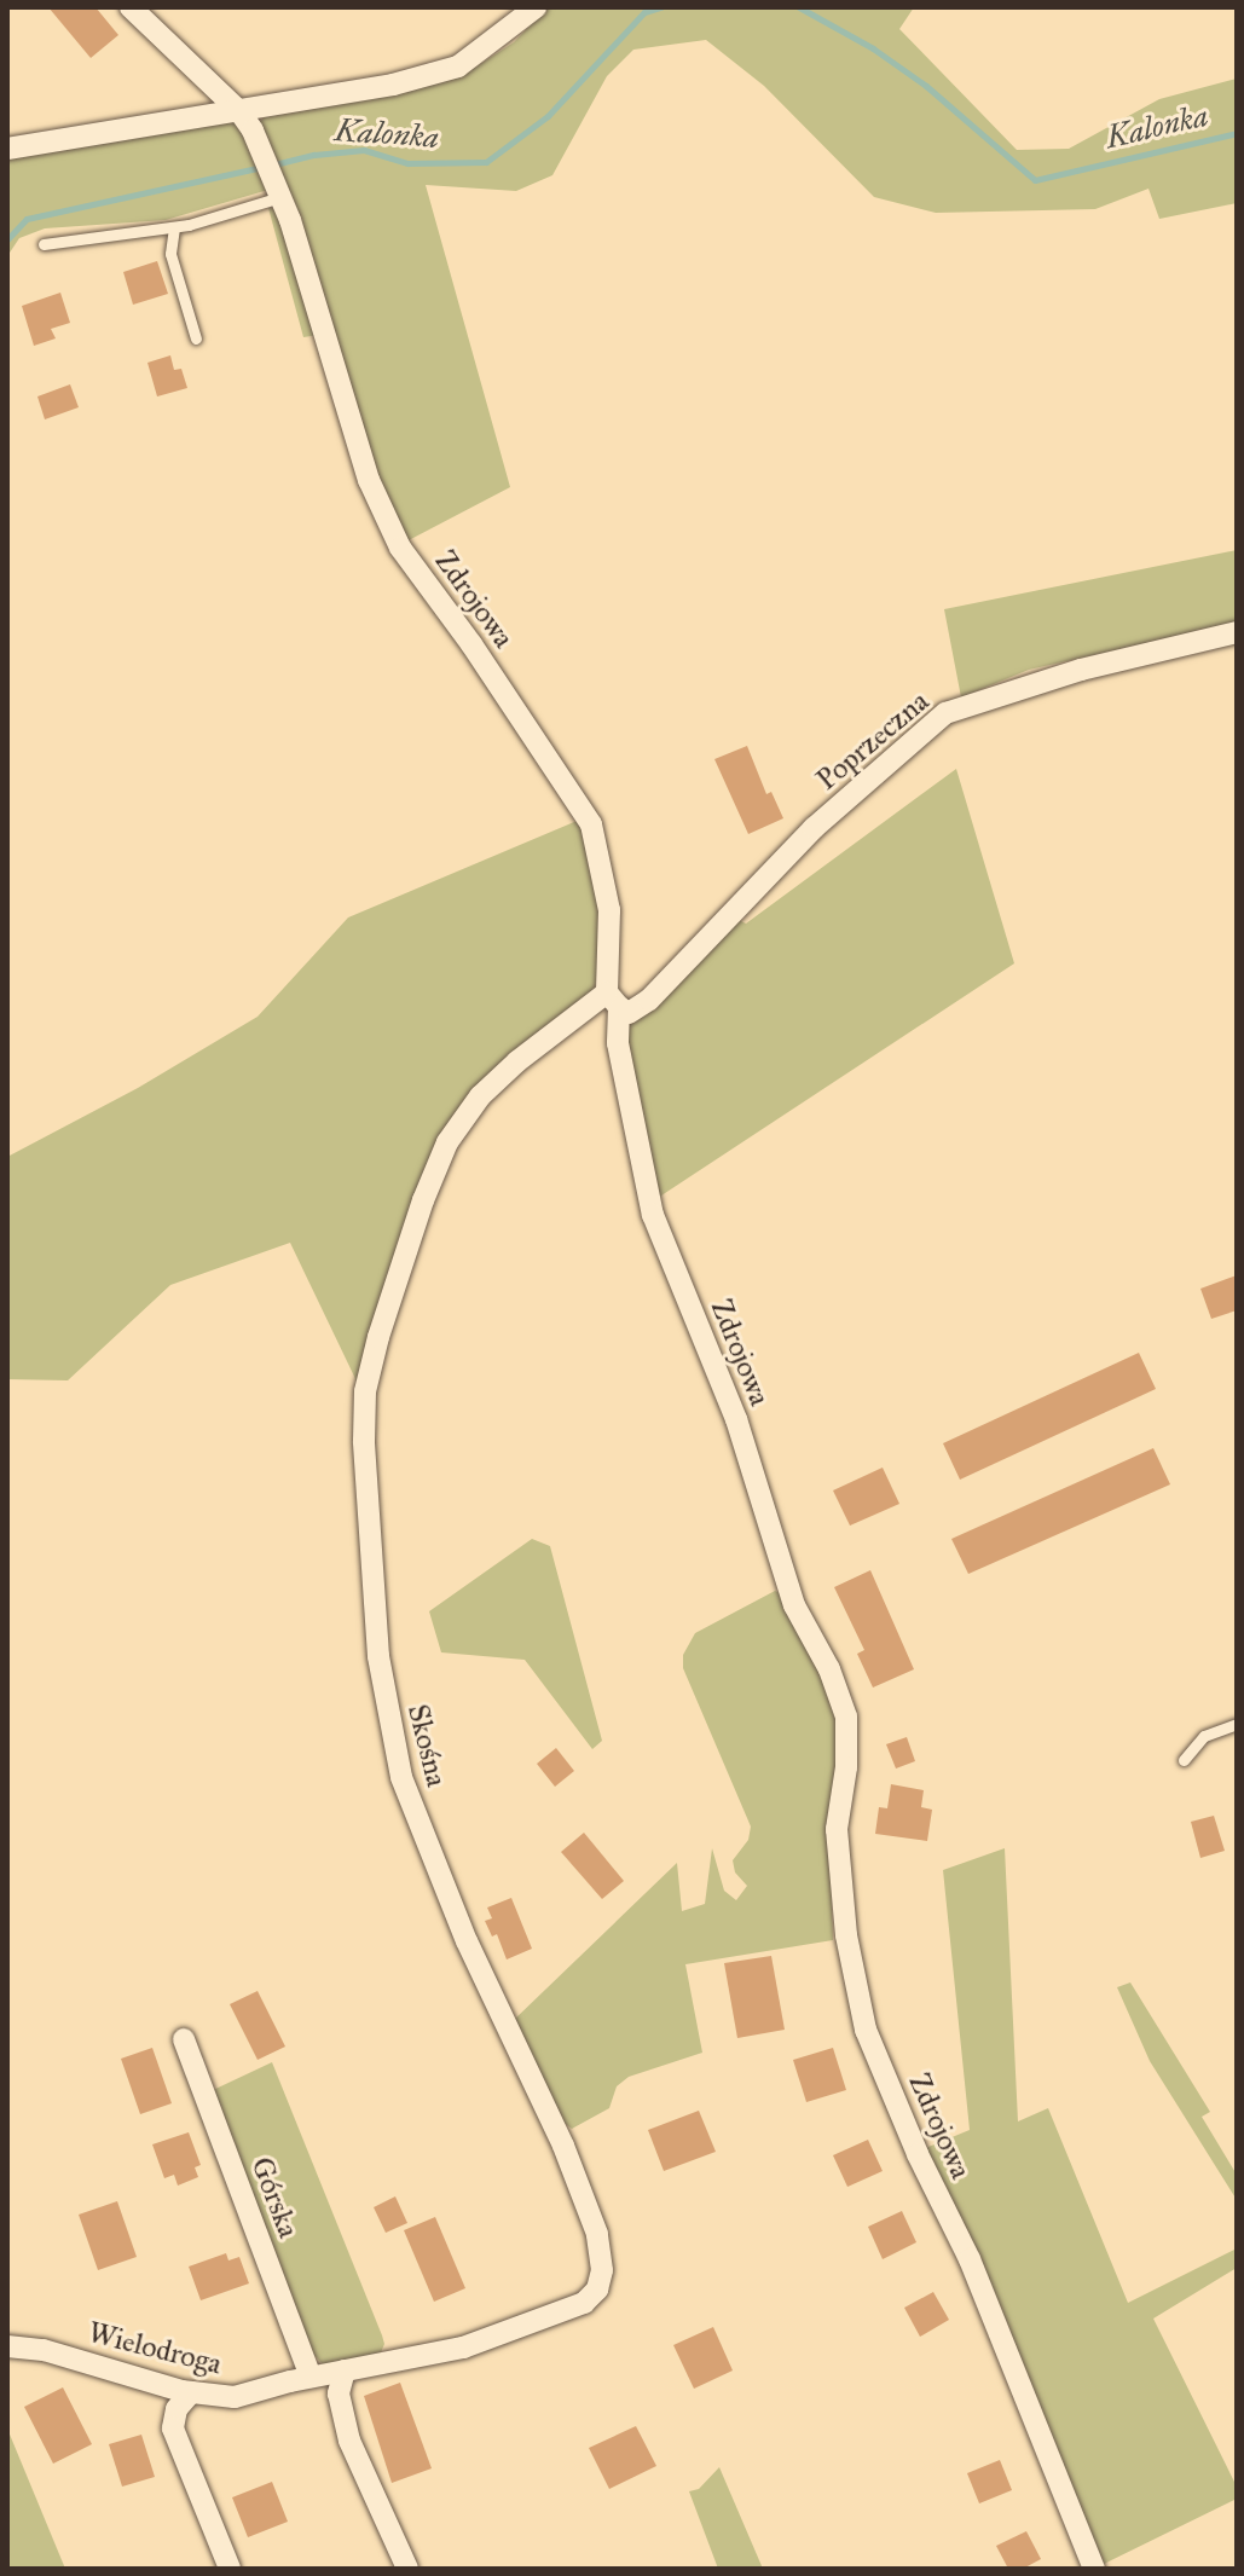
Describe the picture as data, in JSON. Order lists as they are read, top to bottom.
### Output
{
  "streets": {
    "street": [
      "Zdrojowa",
      "Poprzeczna",
      "Skośna",
      "Górska",
      "Wielodroga"
    ]
  },
  "crossings": [
    ["Zdrojowa", "Poprzeczna"],
    ["Zdrojowa", "Skośna"],
    ["Poprzeczna", "Skośna"],
    ["Skośna", "Wielodroga"],
    ["Górska", "Wielodroga"]
  ],
  "water": ["Kalonka"]
}
